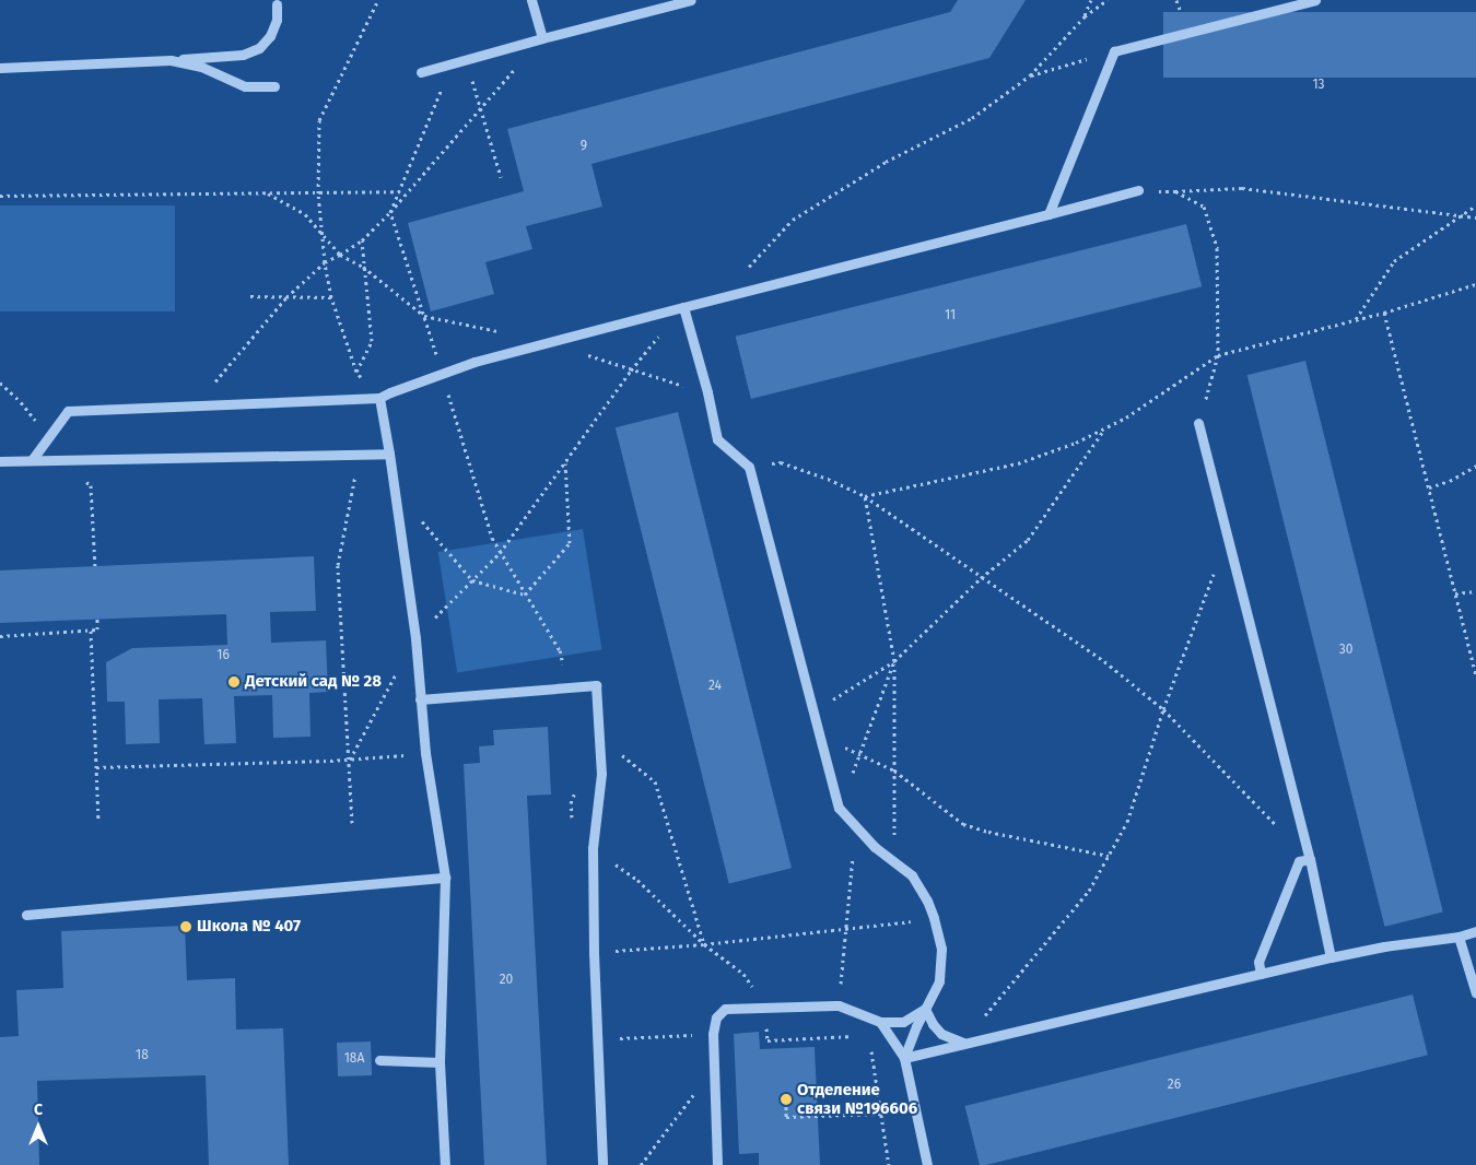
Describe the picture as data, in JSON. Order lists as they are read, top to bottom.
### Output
{
  "places": ["Детский сад № 28", "Школа № 407", "Отделение связи №196606"],
  "house_numbers": [
    "13",
    "9",
    "11",
    "30",
    "16",
    "24",
    "20",
    "18",
    "18А",
    "26"
  ],
  "north": "top"
}
